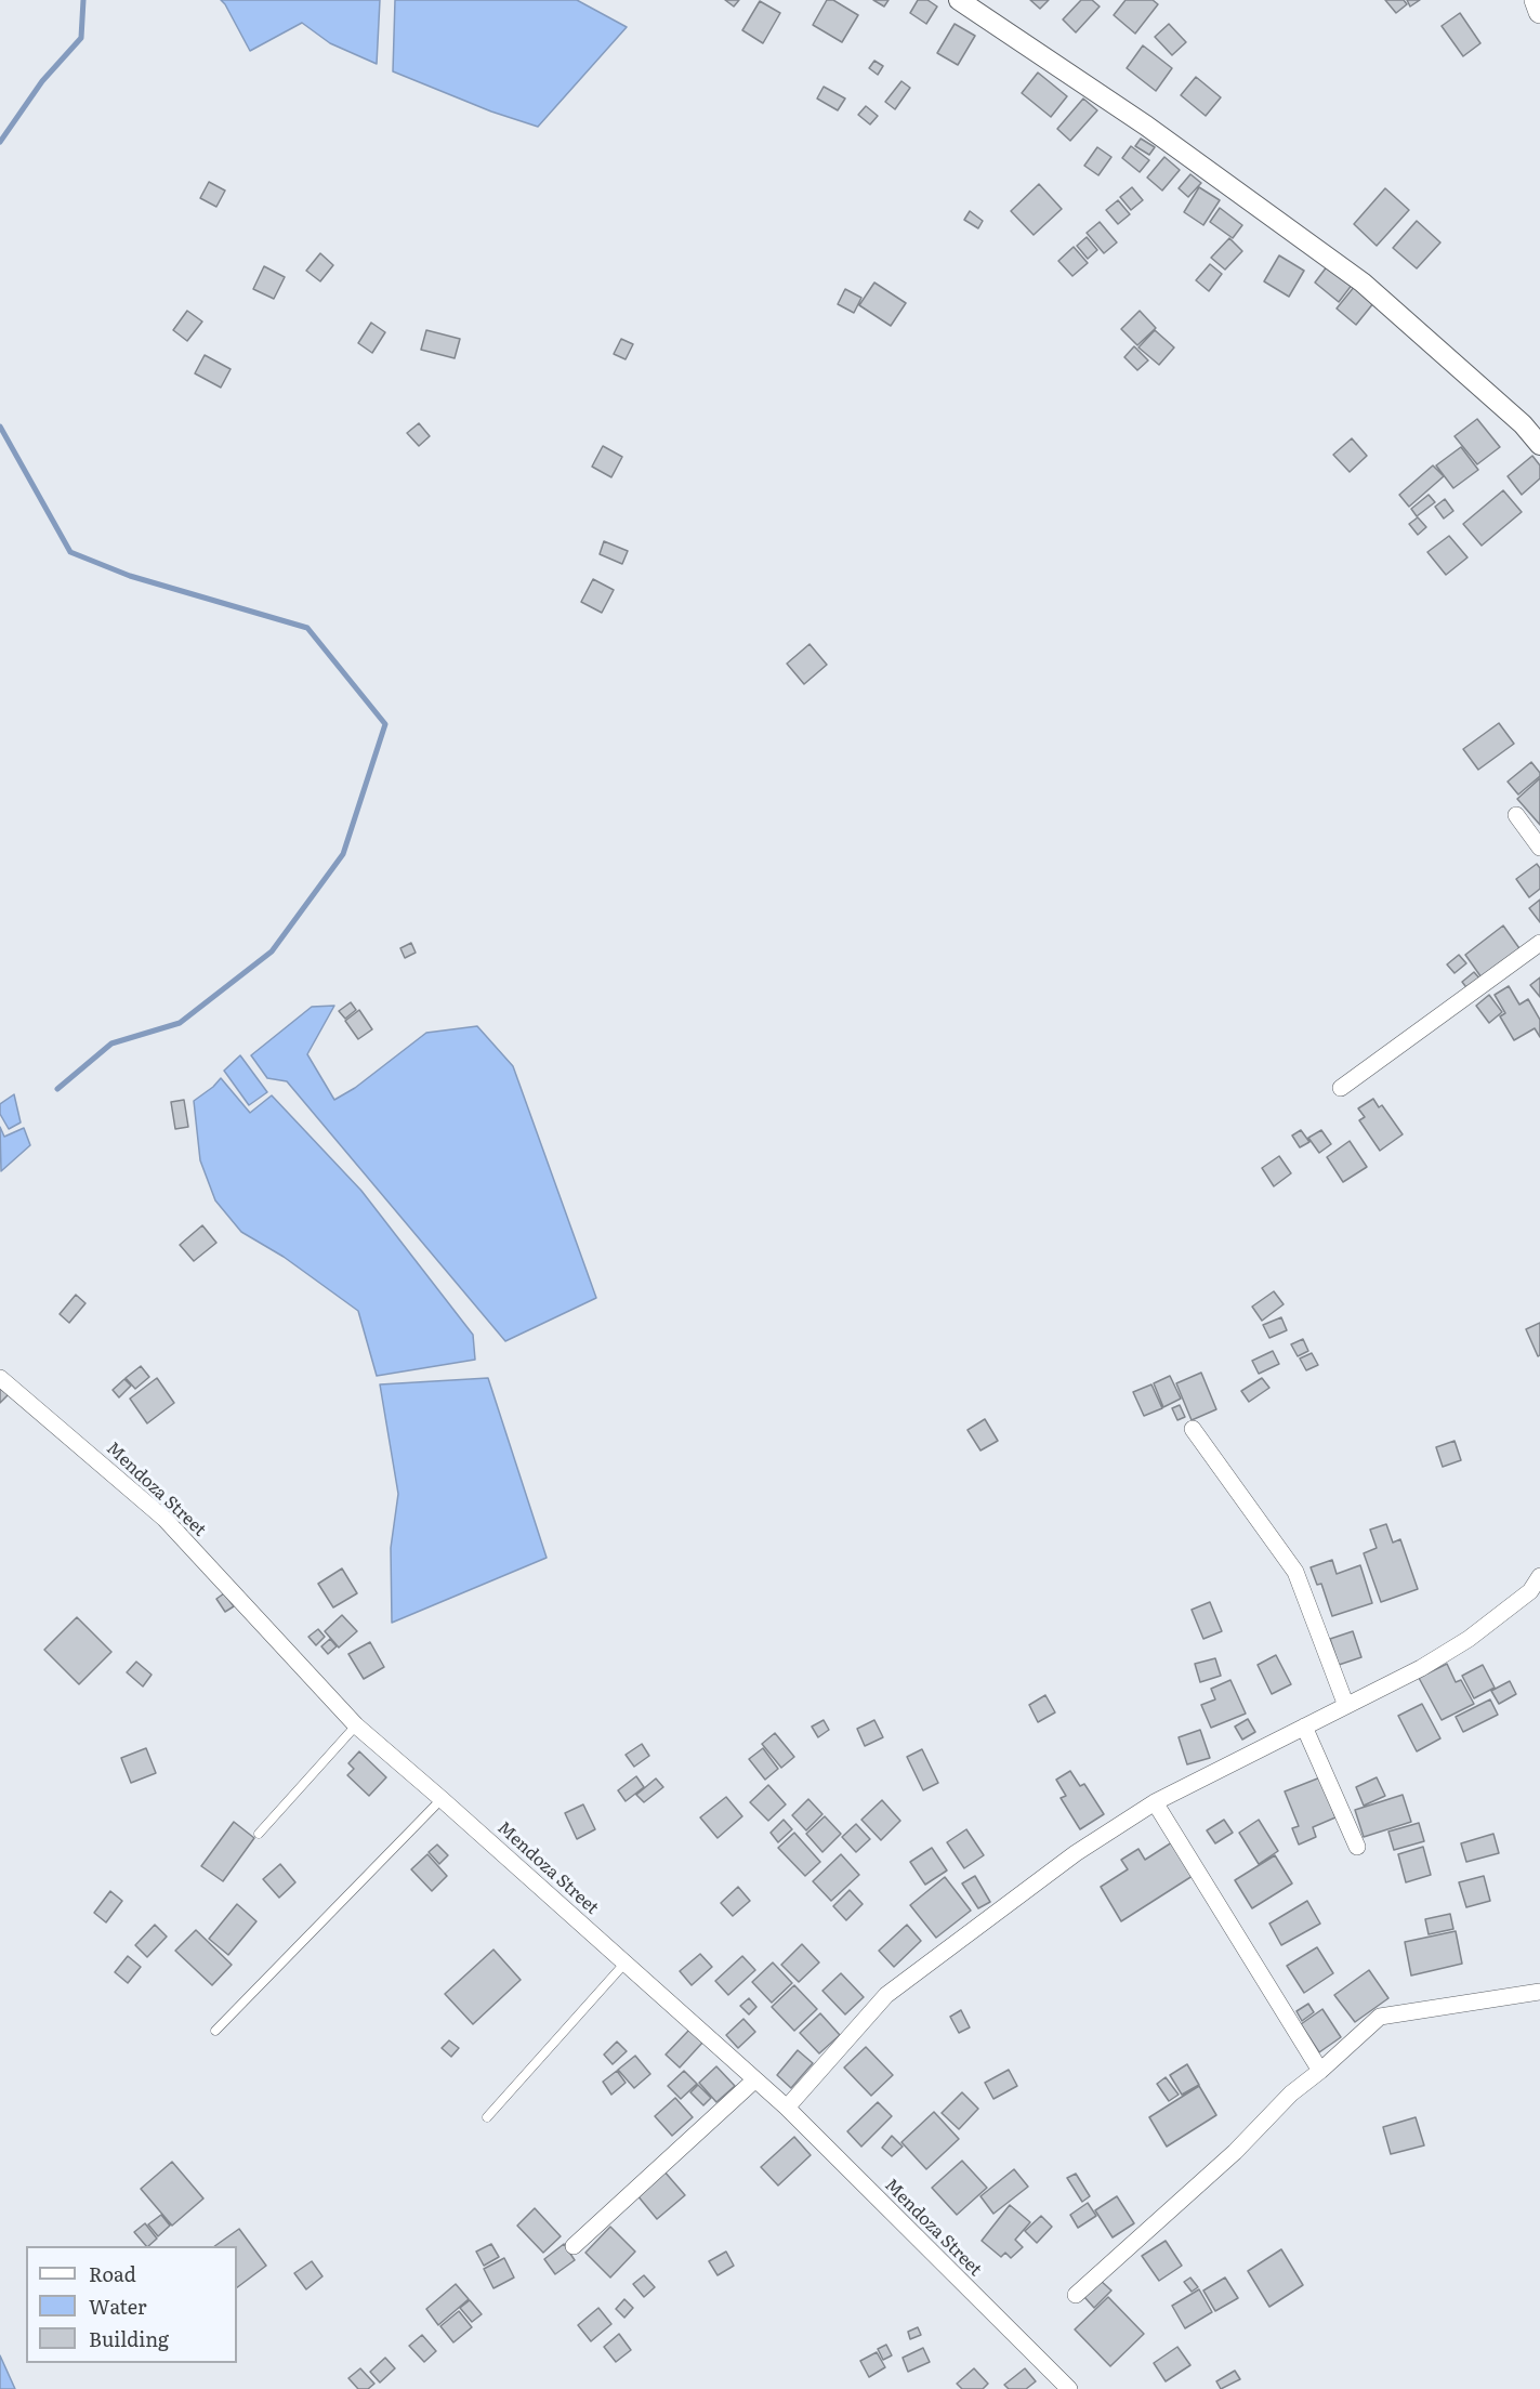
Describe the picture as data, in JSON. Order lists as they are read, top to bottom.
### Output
{
  "streets": {
    "street": ["Mendoza Street"]
  },
  "legend": ["Road", "Water", "Building"]
}
